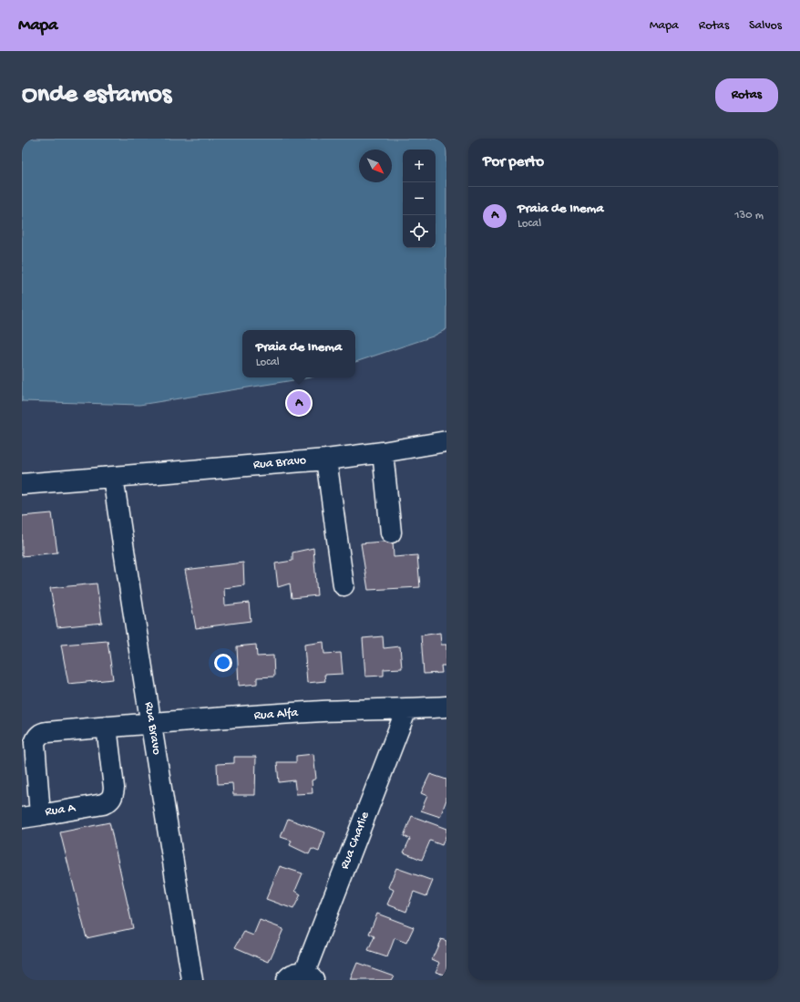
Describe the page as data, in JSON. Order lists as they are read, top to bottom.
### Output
{
  "streets": {
    "street": [
      "Rua Bravo",
      "Rua Alfa",
      "Rua A",
      "Rua Charlie"
    ]
  },
  "crossings": [
    ["Rua Bravo", "Rua Alfa"],
    ["Rua Alfa", "Rua A"],
    ["Rua Alfa", "Rua Charlie"]
  ],
  "north": "bottom right",
  "page": {
    "header": "Mapa",
    "nav": ["Mapa", "Rotas", "Salvos"],
    "buttons": "Rotas",
    "title": "Onde estamos",
    "heading": "Por perto",
    "map_buttons": ["+", "−"],
    "list": [
      {
        "mark": "A",
        "name": "Praia de Inema",
        "note": "Local",
        "value": "130 m"
      }
    ],
    "popup": ["Praia de Inema", "Local"],
    "pins": "A"
  }
}
